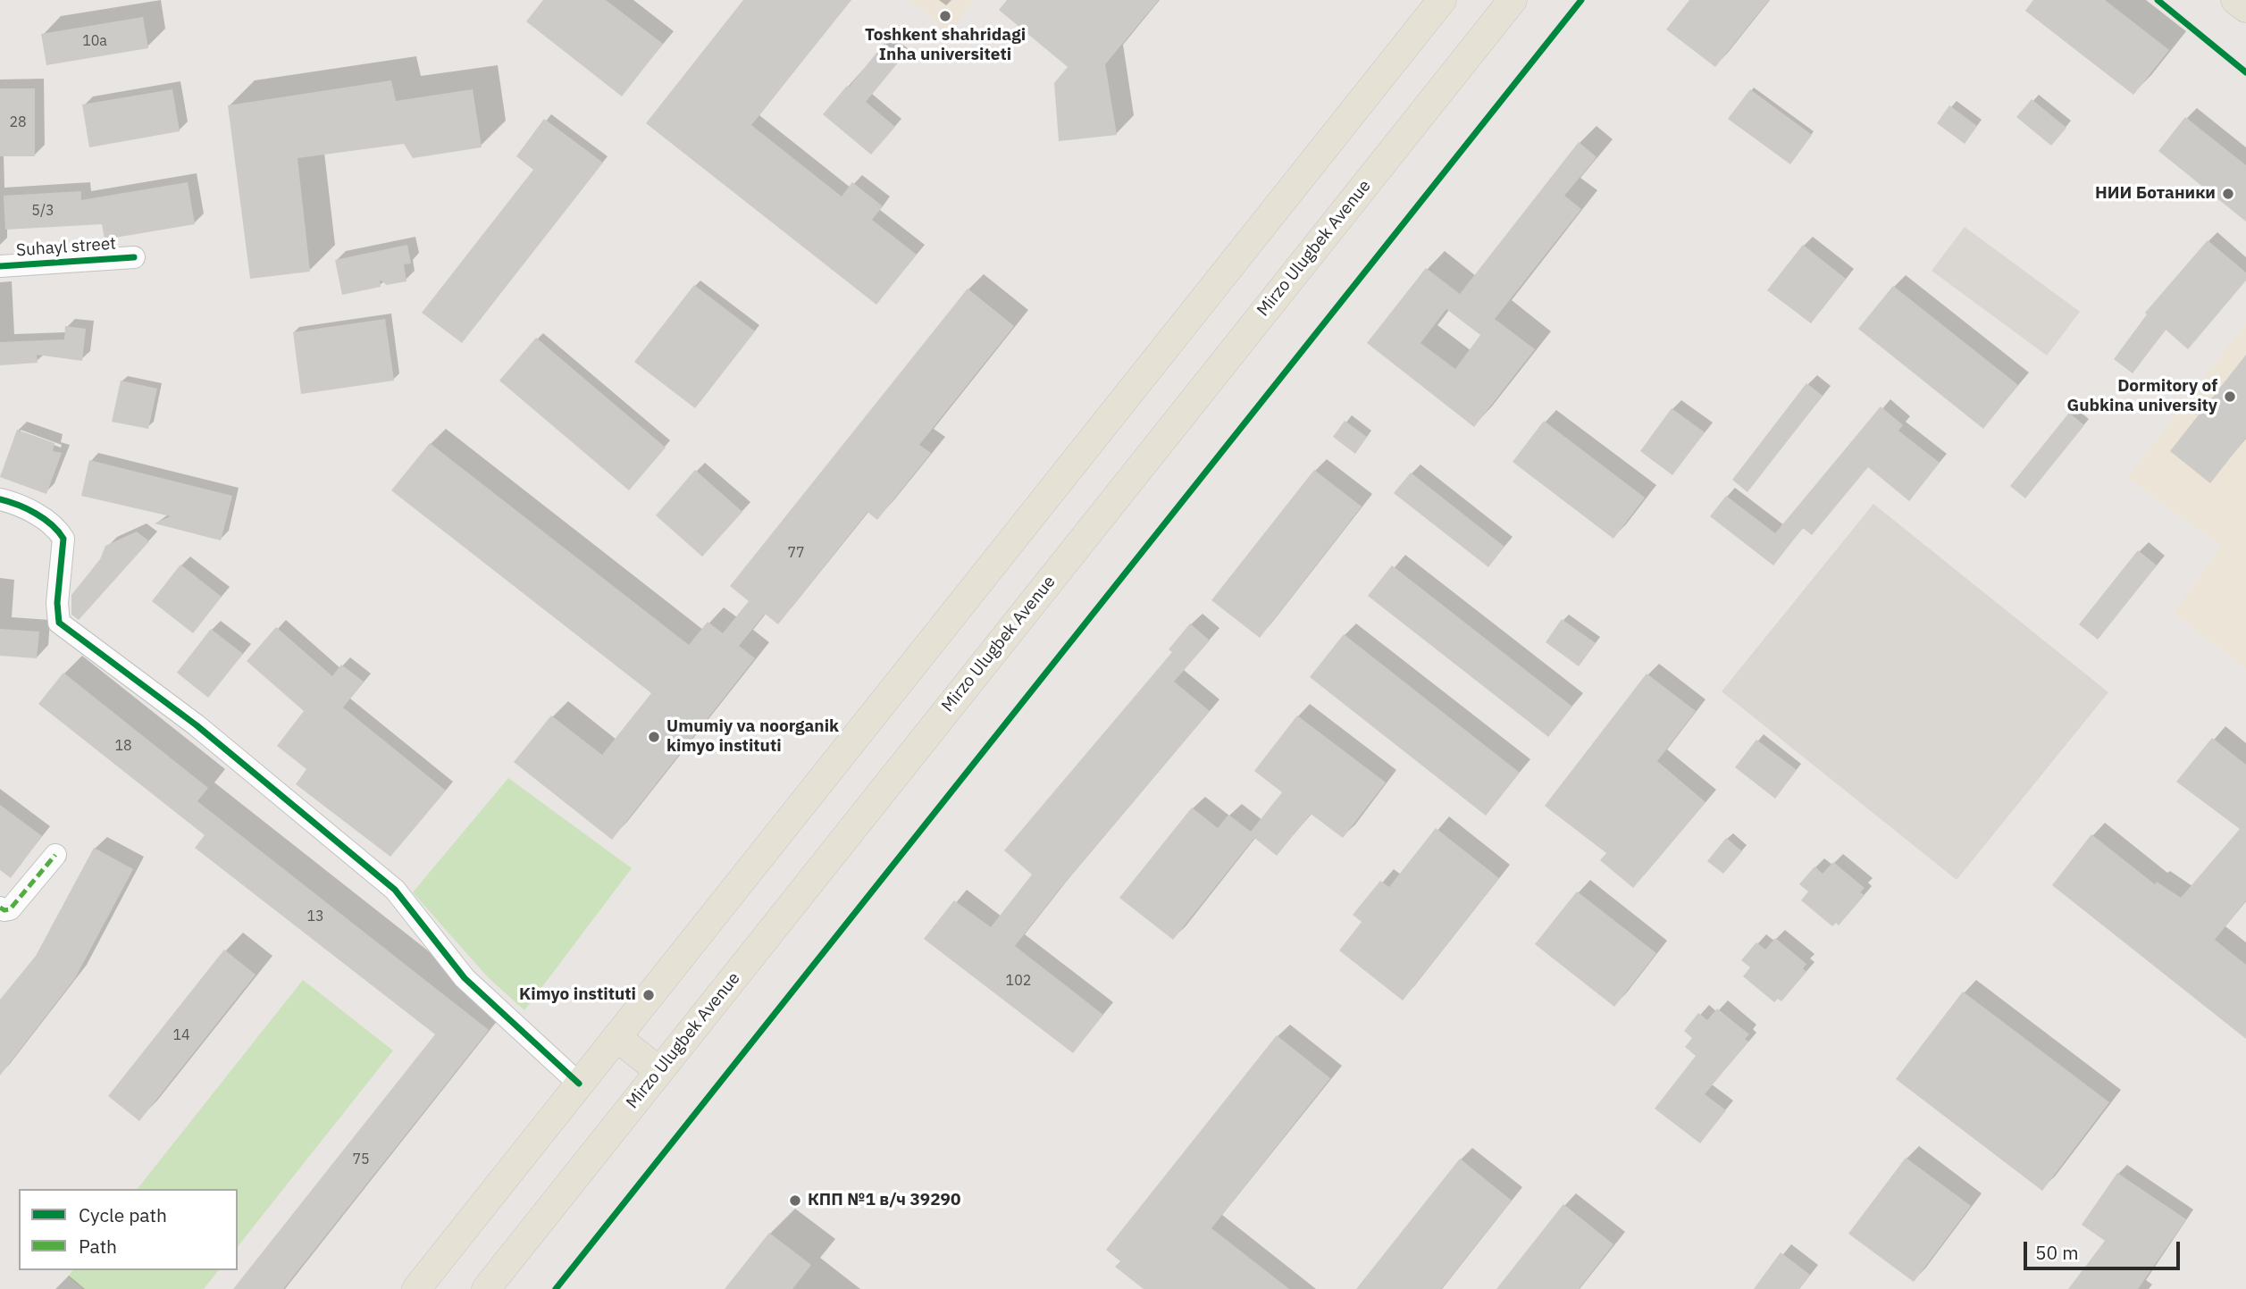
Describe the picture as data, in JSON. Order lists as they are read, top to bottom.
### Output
{
  "streets": {
    "main road": ["Mirzo Ulugbek Avenue"],
    "street": ["Suhayl street"]
  },
  "places": [
    "Toshkent shahridagi Inha universiteti",
    "НИИ Ботаники",
    "Dormitory of Gubkina university",
    "Umumiy va noorganik kimyo instituti",
    "Kimyo instituti",
    "КПП №1 в/ч 39290"
  ],
  "house_numbers": [
    "10а",
    "28",
    "5/3",
    "77",
    "18",
    "13",
    "102",
    "14",
    "75"
  ],
  "legend": ["Cycle path", "Path"],
  "scale_bar": "50 m"
}
